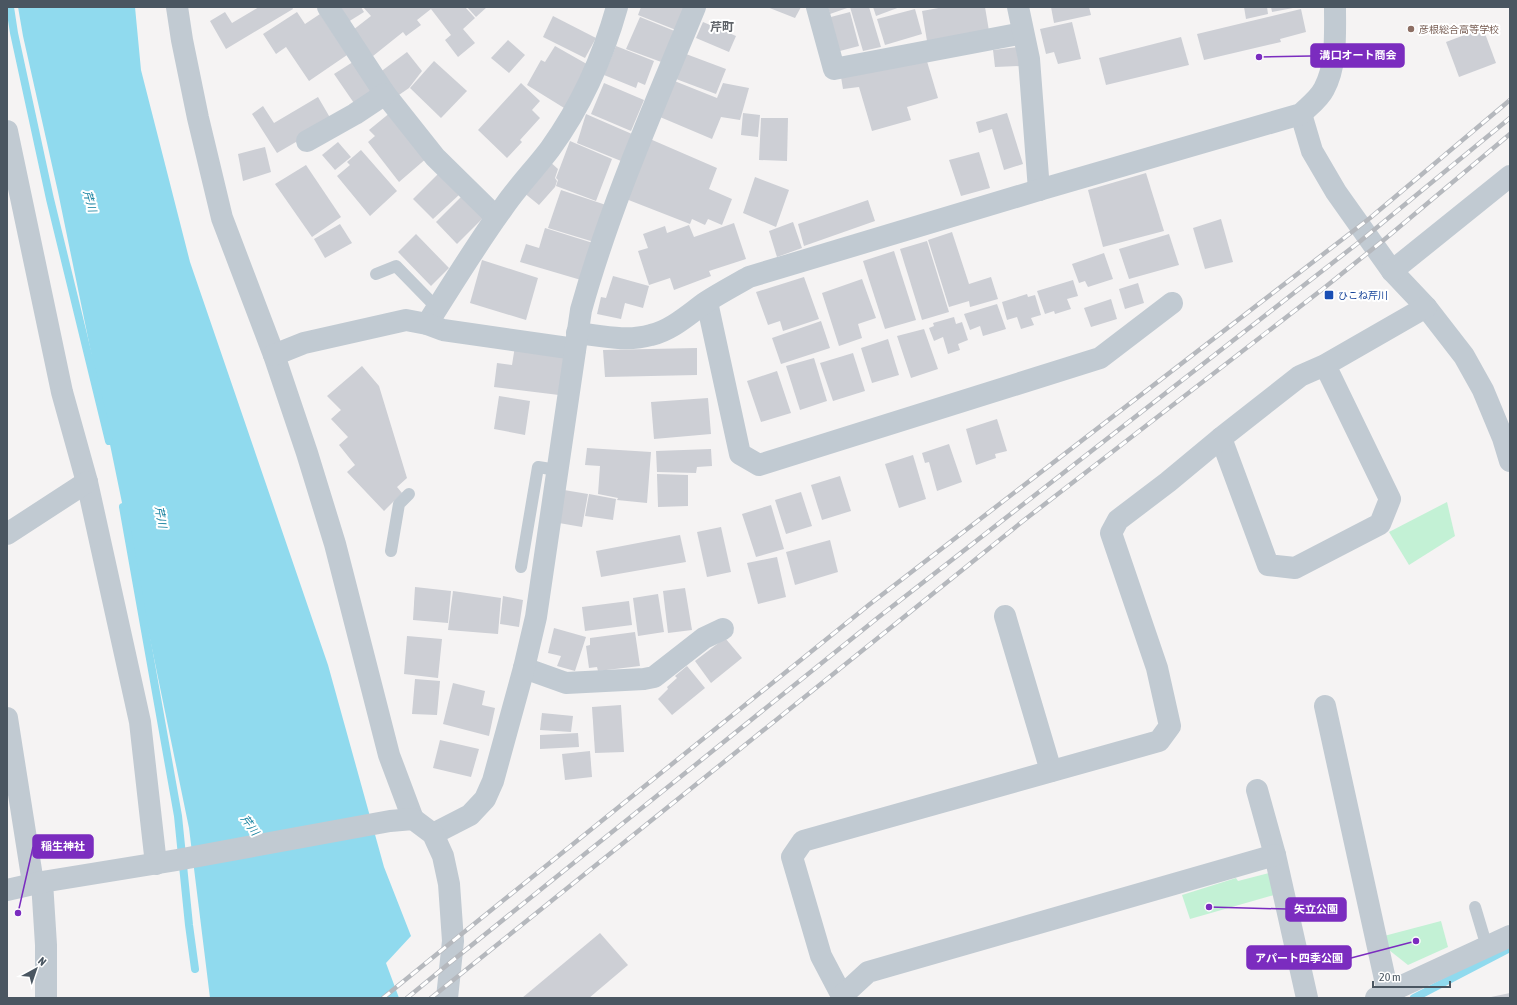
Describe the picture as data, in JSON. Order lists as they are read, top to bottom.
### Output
{
  "districts": ["芹町"],
  "water": ["芹川"],
  "places": {
    "other": [
      "彦根総合高等学校",
      "溝口オート商会",
      "矢立公園",
      "稲生神社",
      "アパート四季公園"
    ],
    "transit": ["ひこね芹川"]
  },
  "scale_bar": "20 m",
  "north": "top right"
}
